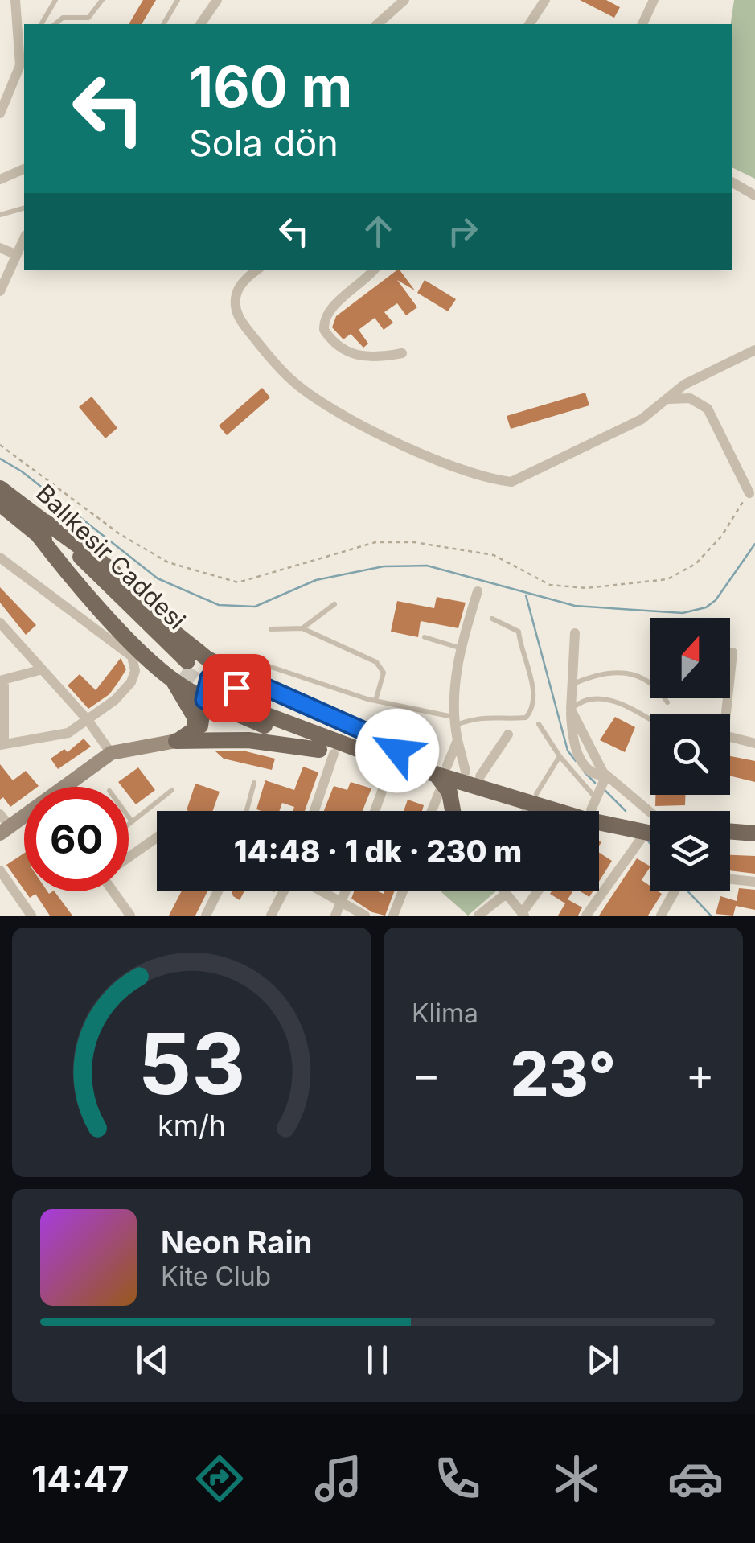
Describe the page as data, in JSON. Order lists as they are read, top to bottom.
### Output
{
  "streets": {
    "main road": ["Balıkesir Caddesi"]
  },
  "north": "top",
  "page": {
    "turn": ["160 m", "Sola dön"],
    "limit": "60",
    "trip": "14:48 · 1 dk · 230 m",
    "tile": "Klima",
    "heat": ["−", "23°", "+"],
    "song": ["Neon Rain", "Kite Club"],
    "tabs": "14:47",
    "gauge": ["53", "km/h"]
  }
}
